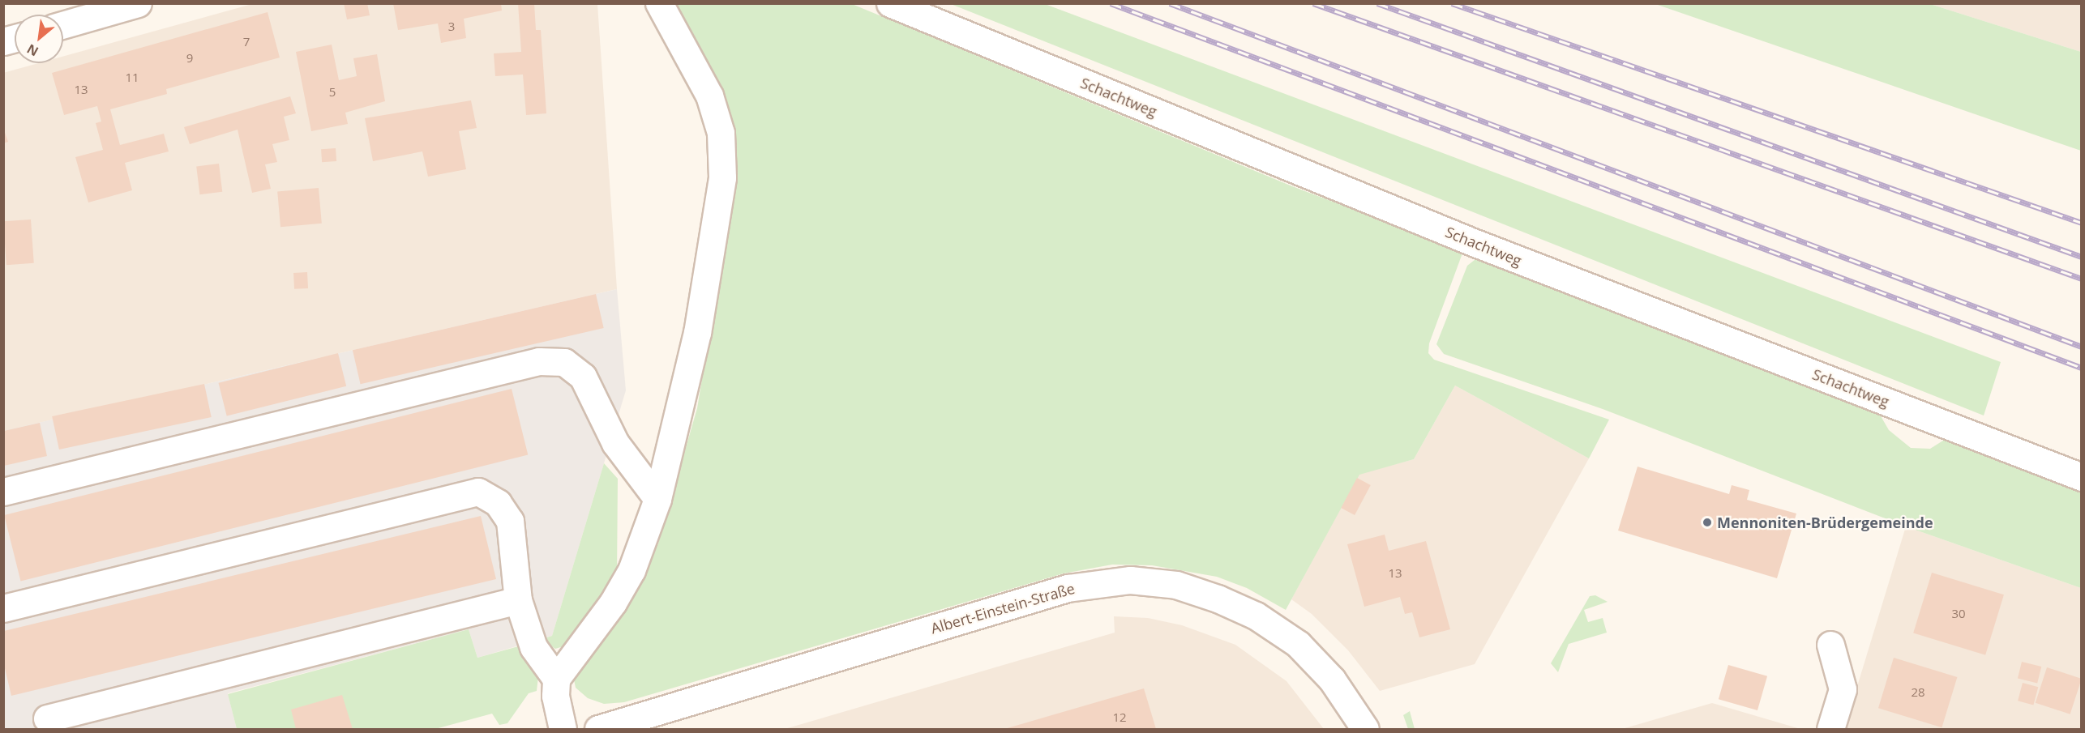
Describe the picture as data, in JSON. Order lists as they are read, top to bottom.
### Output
{
  "streets": {
    "street": ["Schachtweg", "Albert-Einstein-Straße"]
  },
  "places": ["Mennoniten-Brüdergemeinde"],
  "house_numbers": [
    "3",
    "7",
    "9",
    "11",
    "13",
    "5",
    "13",
    "30",
    "28",
    "12"
  ],
  "north": "bottom left"
}
